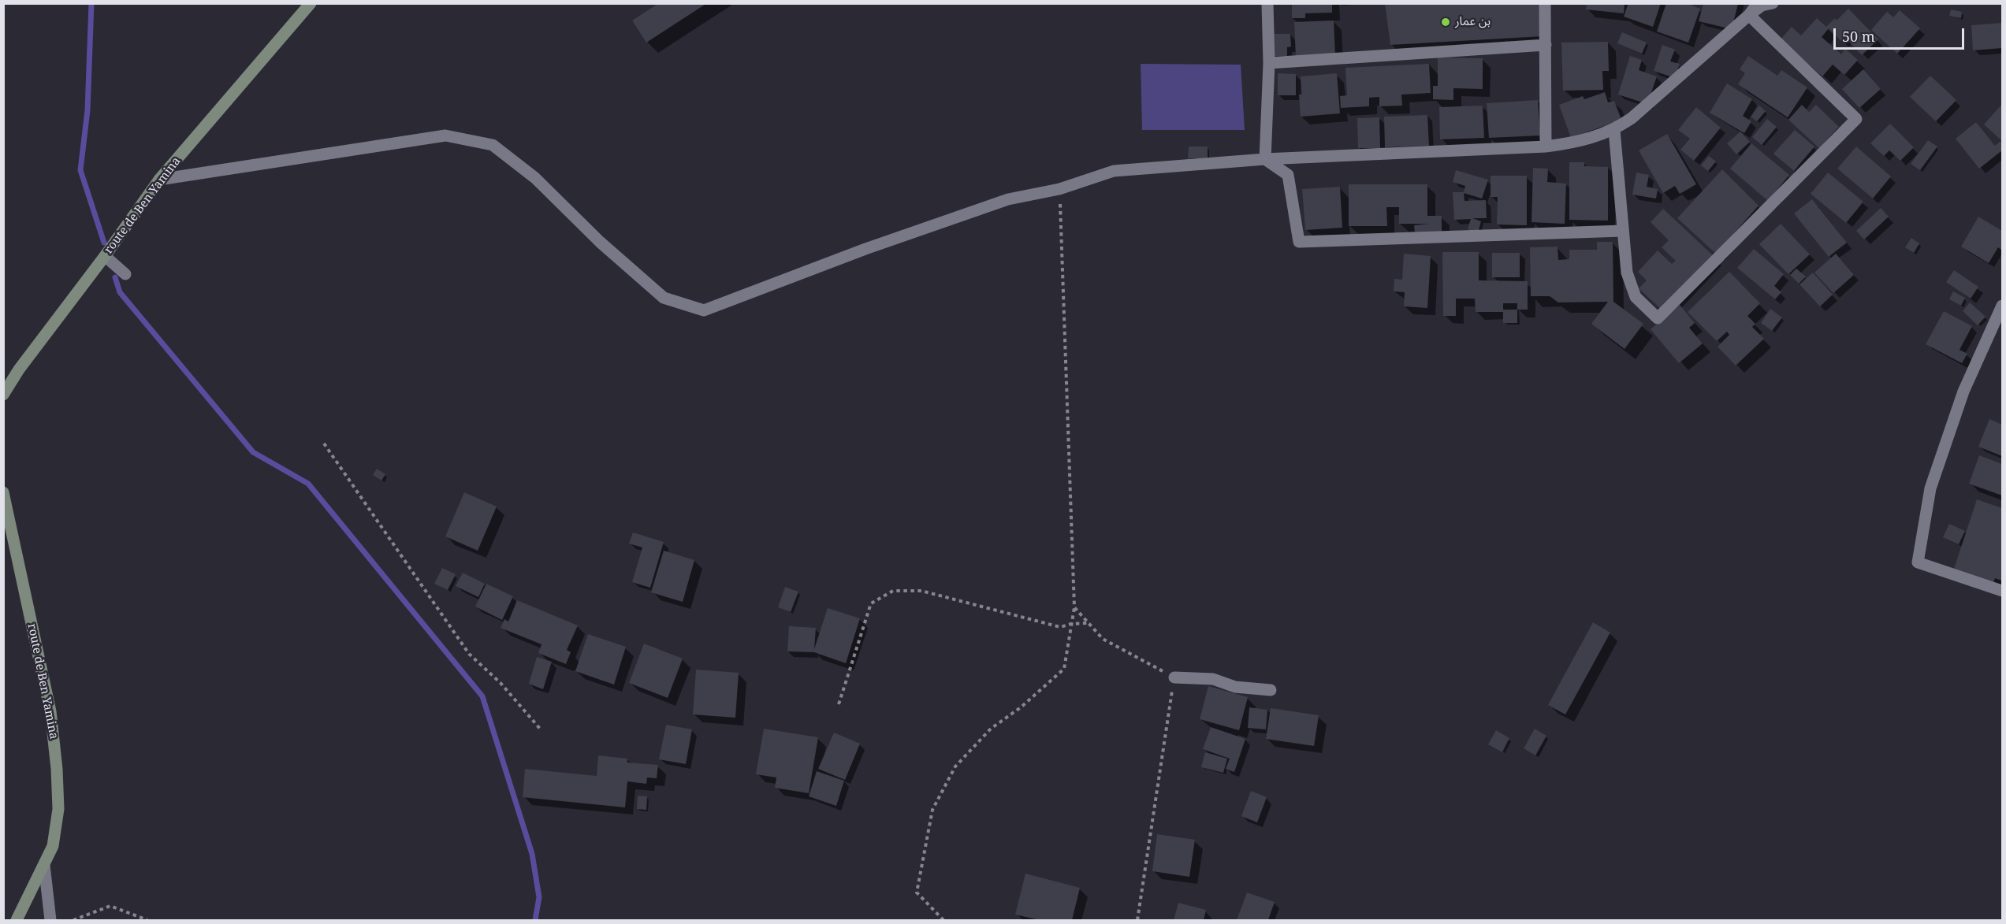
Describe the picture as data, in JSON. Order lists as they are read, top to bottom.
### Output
{
  "streets": {
    "street": ["route de Ben Yamina"]
  },
  "places": ["بن عمار"],
  "scale_bar": "50 m"
}
